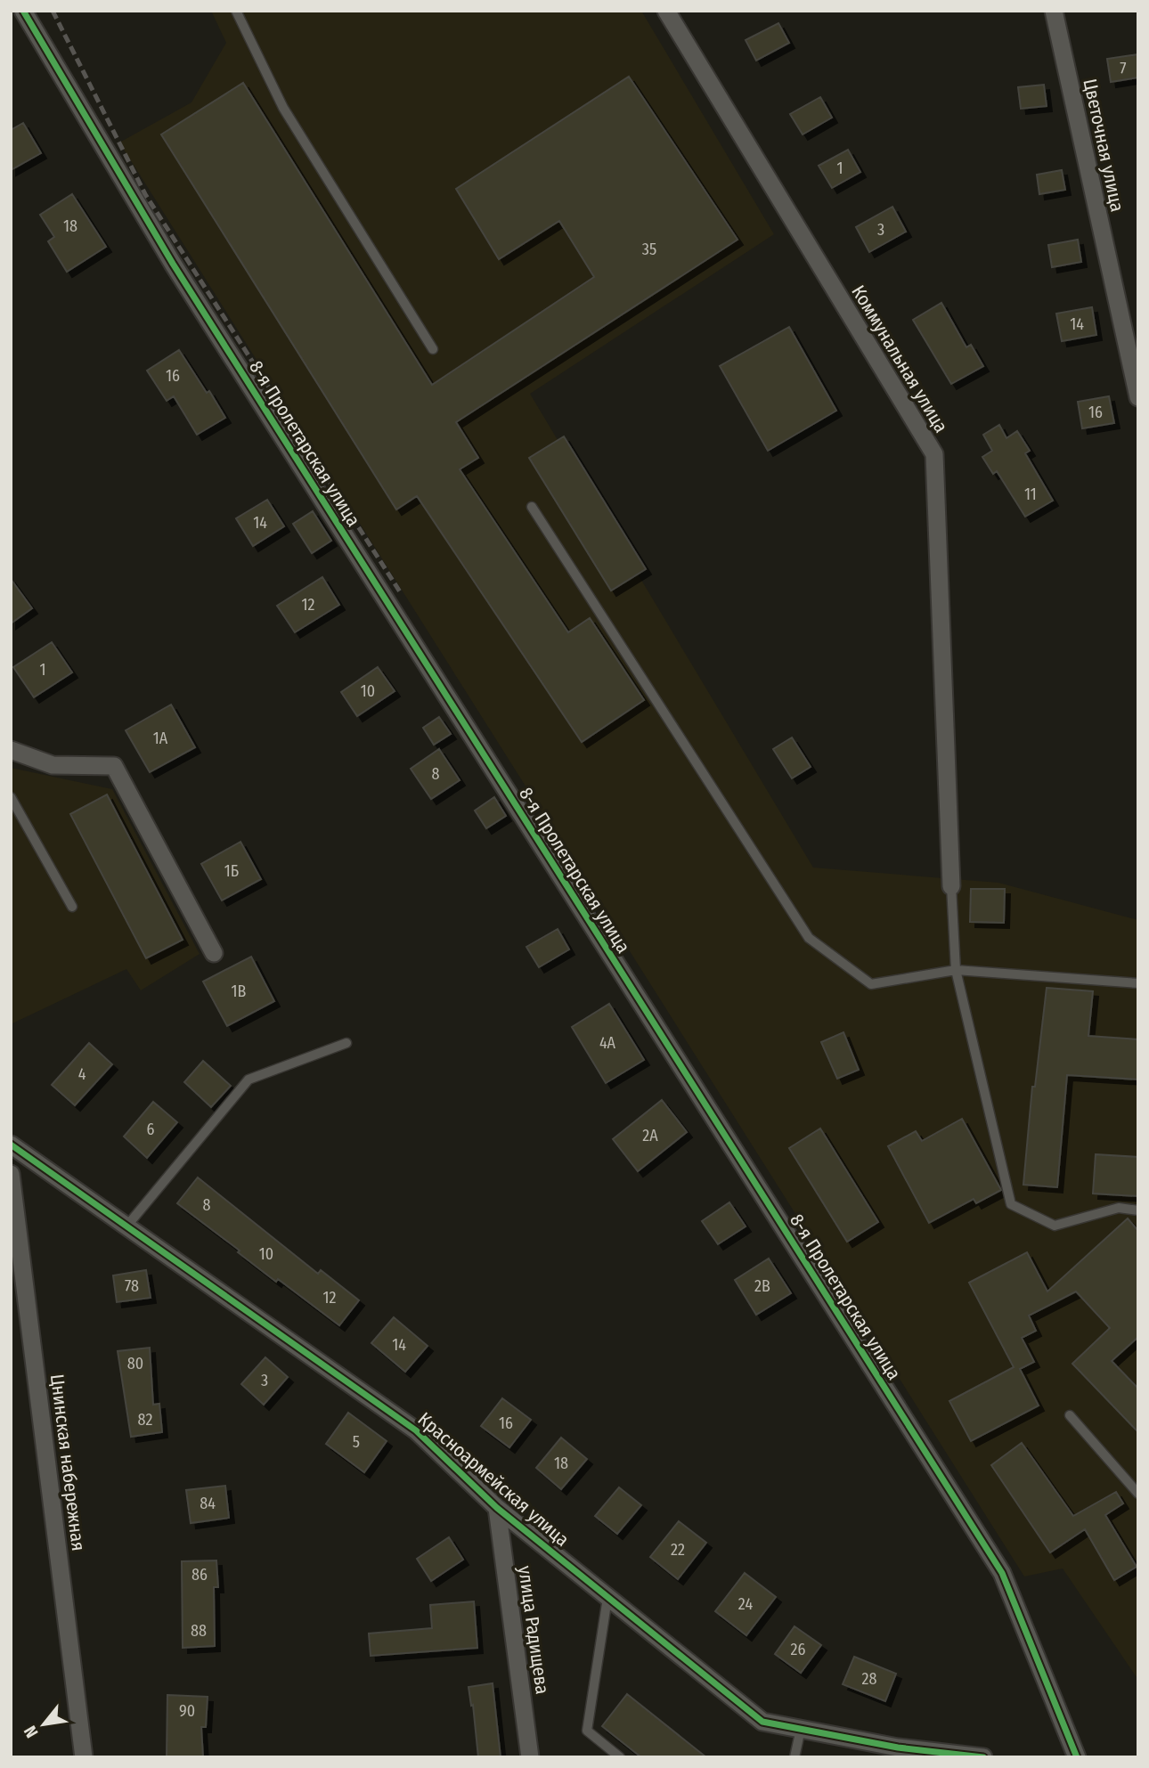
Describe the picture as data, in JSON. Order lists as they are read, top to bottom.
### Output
{
  "streets": {
    "street": [
      "Цветочная улица",
      "Коммунальная улица",
      "8-я Пролетарская улица",
      "Цнинская набережная",
      "Красноармейская улица",
      "улица Радищева"
    ]
  },
  "crossings": [
    ["Красноармейская улица", "улица Радищева"]
  ],
  "house_numbers": [
    "7",
    "1",
    "18",
    "3",
    "35",
    "14",
    "16",
    "16",
    "11",
    "14",
    "12",
    "1",
    "10",
    "1А",
    "8",
    "1Б",
    "1В",
    "4А",
    "4",
    "6",
    "2А",
    "8",
    "10",
    "78",
    "2В",
    "12",
    "14",
    "80",
    "3",
    "82",
    "16",
    "5",
    "18",
    "84",
    "22",
    "86",
    "24",
    "88",
    "26",
    "28",
    "90"
  ],
  "north": "bottom left"
}
